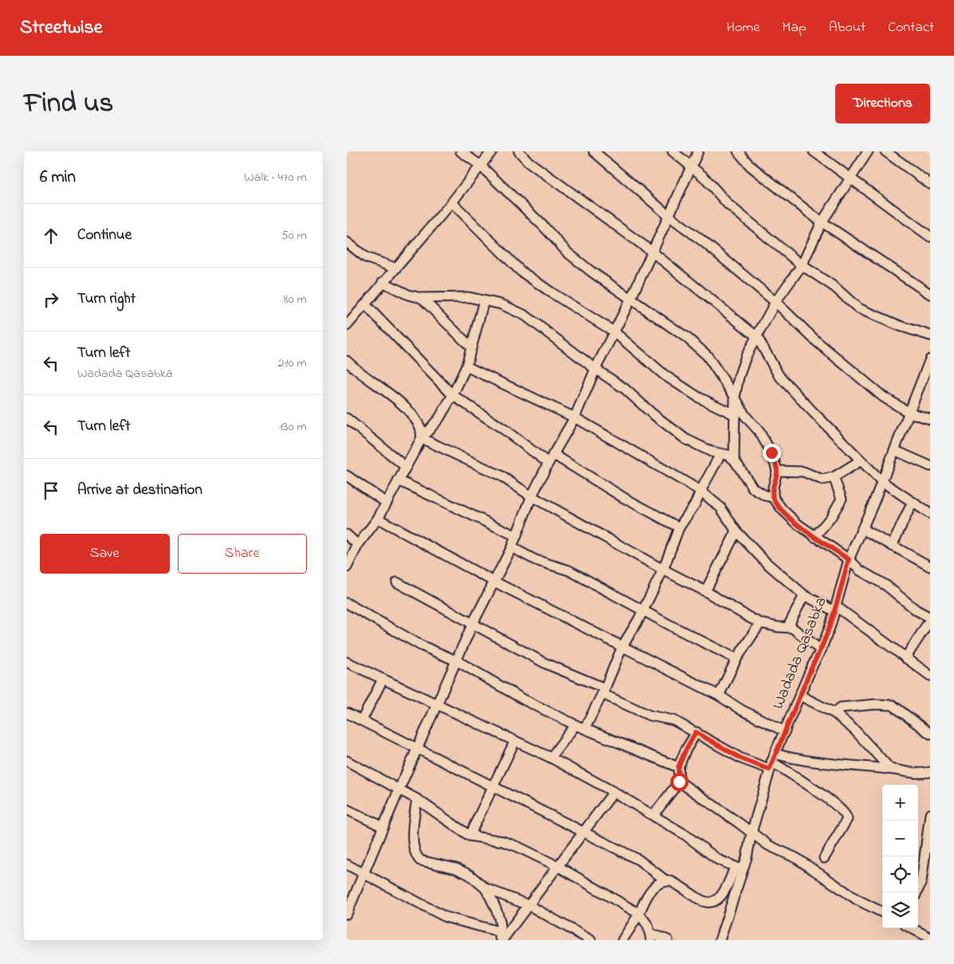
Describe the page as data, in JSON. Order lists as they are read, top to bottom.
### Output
{
  "streets": {
    "street": ["Wadada Qasabka"]
  },
  "page": {
    "header": "Streetwise",
    "nav": [
      "Home",
      "Map",
      "About",
      "Contact"
    ],
    "title": "Find us",
    "buttons": [
      "Directions",
      ["Save", "Share"]
    ],
    "heading": ["6 min", "Walk · 470 m"],
    "list": [
      ["Continue", "50 m"],
      ["Turn right", "80 m"],
      ["Turn left", "Wadada Qasabka", "210 m"],
      ["Turn left", "130 m"],
      "Arrive at destination"
    ],
    "map_buttons": ["+", "−"]
  }
}
